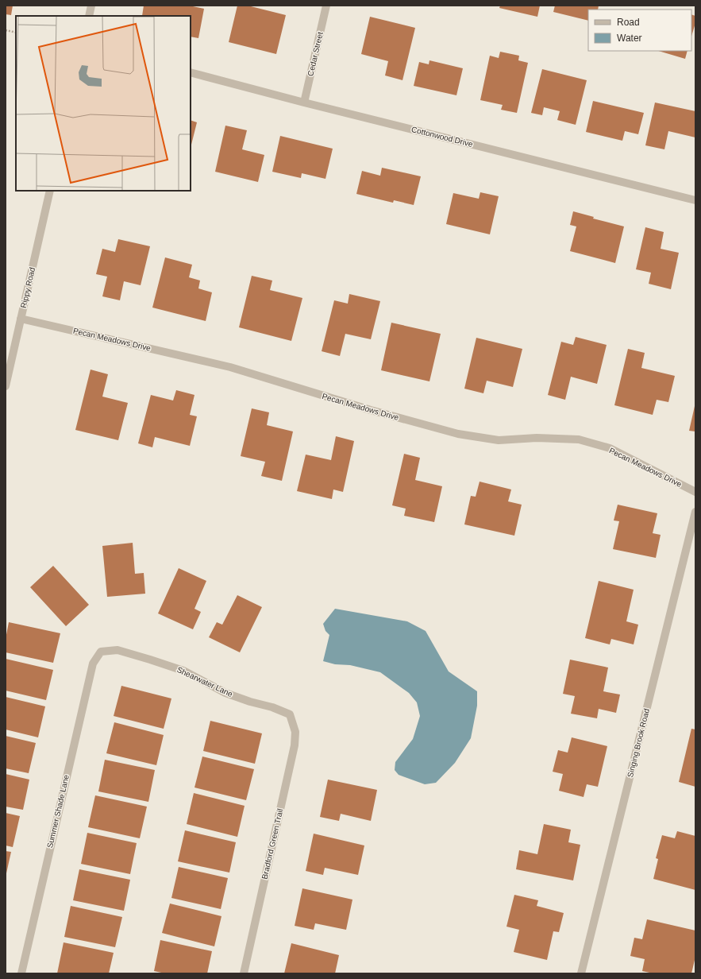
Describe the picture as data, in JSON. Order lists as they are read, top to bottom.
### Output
{
  "streets": {
    "street": [
      "Cedar Street",
      "Cottonwood Drive",
      "Rippy Road",
      "Pecan Meadows Drive",
      "Shearwater Lane",
      "Singing Brook Road",
      "Summer Shade Lane",
      "Bradford Green Trail"
    ]
  },
  "crossings": [
    ["Cedar Street", "Cottonwood Drive"],
    ["Rippy Road", "Pecan Meadows Drive"],
    ["Shearwater Lane", "Summer Shade Lane"],
    ["Shearwater Lane", "Bradford Green Trail"]
  ],
  "legend": ["Road", "Water"]
}
